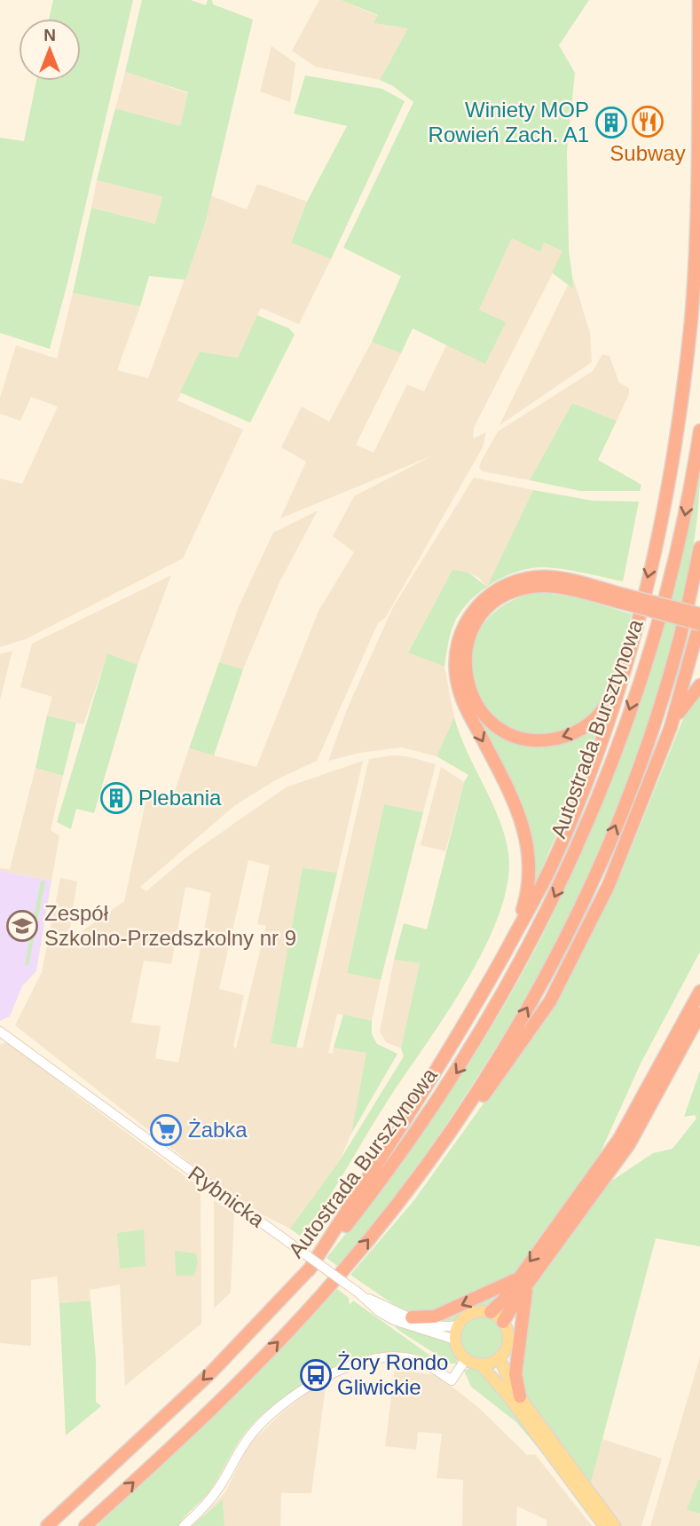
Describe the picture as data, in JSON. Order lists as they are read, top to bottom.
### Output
{
  "streets": {
    "highway": ["Autostrada Bursztynowa"],
    "street": ["Rybnicka"]
  },
  "places": {
    "restaurant": ["Subway"],
    "building": ["Winiety MOP Rowień Zach. A1", "Plebania"],
    "school or university": ["Zespół Szkolno-Przedszkolny nr 9"],
    "supermarket": ["Żabka"],
    "bus stop": ["Żory Rondo Gliwickie"]
  },
  "north": "top"
}
